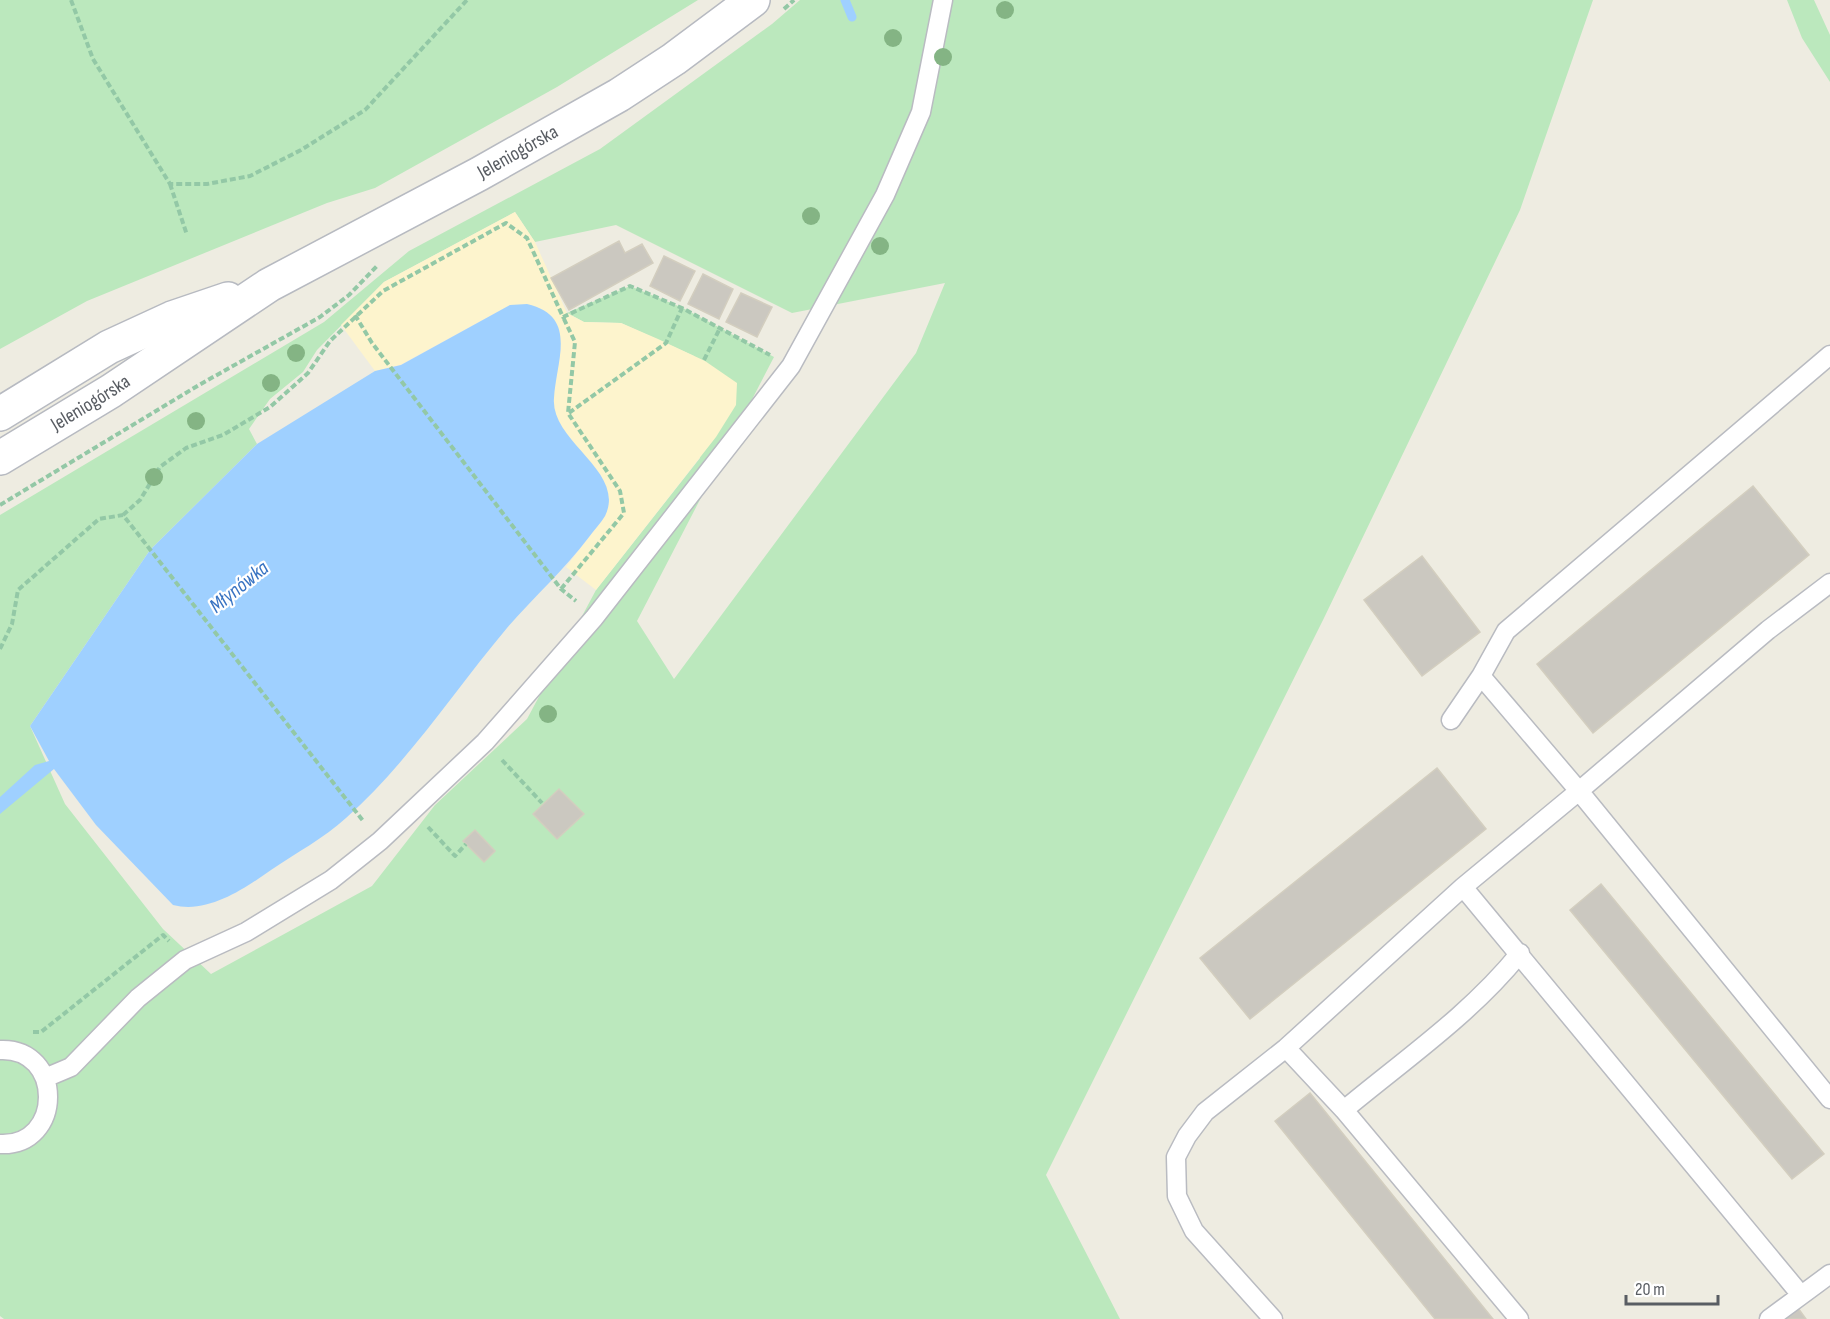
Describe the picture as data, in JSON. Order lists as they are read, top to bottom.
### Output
{
  "streets": {
    "street": ["Jeleniogórska"]
  },
  "water": ["Młynówka"],
  "scale_bar": "20 m"
}
